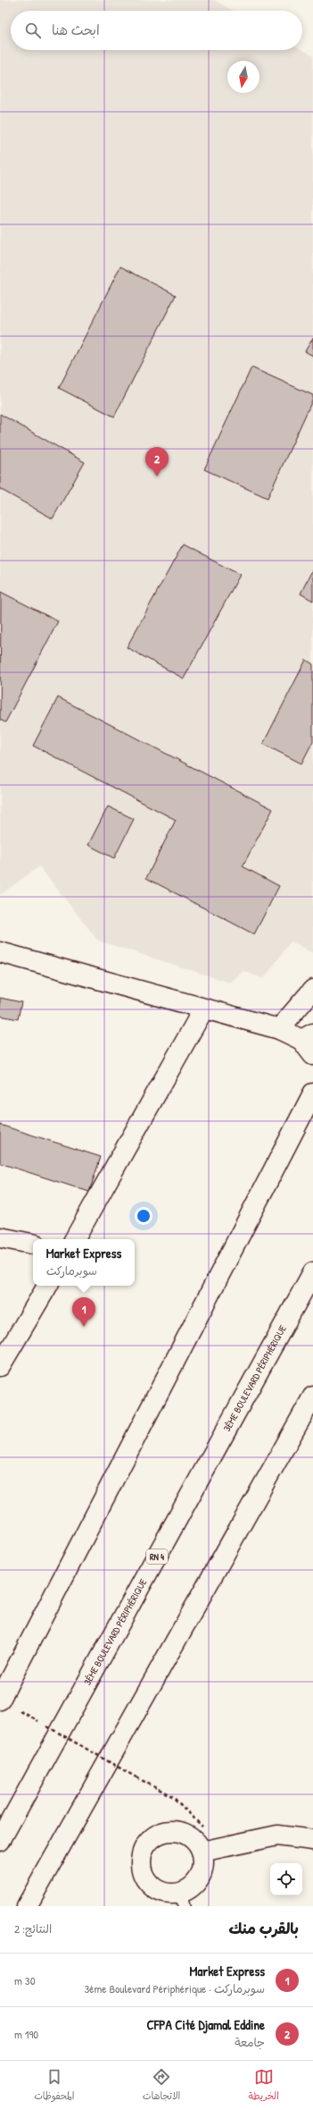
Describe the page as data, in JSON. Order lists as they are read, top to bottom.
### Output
{
  "streets": {
    "main road": ["3ÈME BOULEVARD PÉRIPHÉRIQUE", "RN 4"]
  },
  "north": "bottom",
  "page": {
    "search": "ابحث هنا",
    "pins": ["2", "1"],
    "popup": ["Market Express", "سوبرماركت"],
    "heading": ["بالقرب منك", "النتائج: 2"],
    "list": [
      {
        "mark": "1",
        "name": "Market Express",
        "note": "سوبرماركت · 3ème Boulevard Périphérique",
        "value": "30 m"
      },
      {
        "mark": "2",
        "name": "CFPA Cité Djamal Eddine",
        "note": "جامعة",
        "value": "190 m"
      }
    ],
    "nav": ["الخريطة", "الاتجاهات", "المحفوظات"]
  }
}
